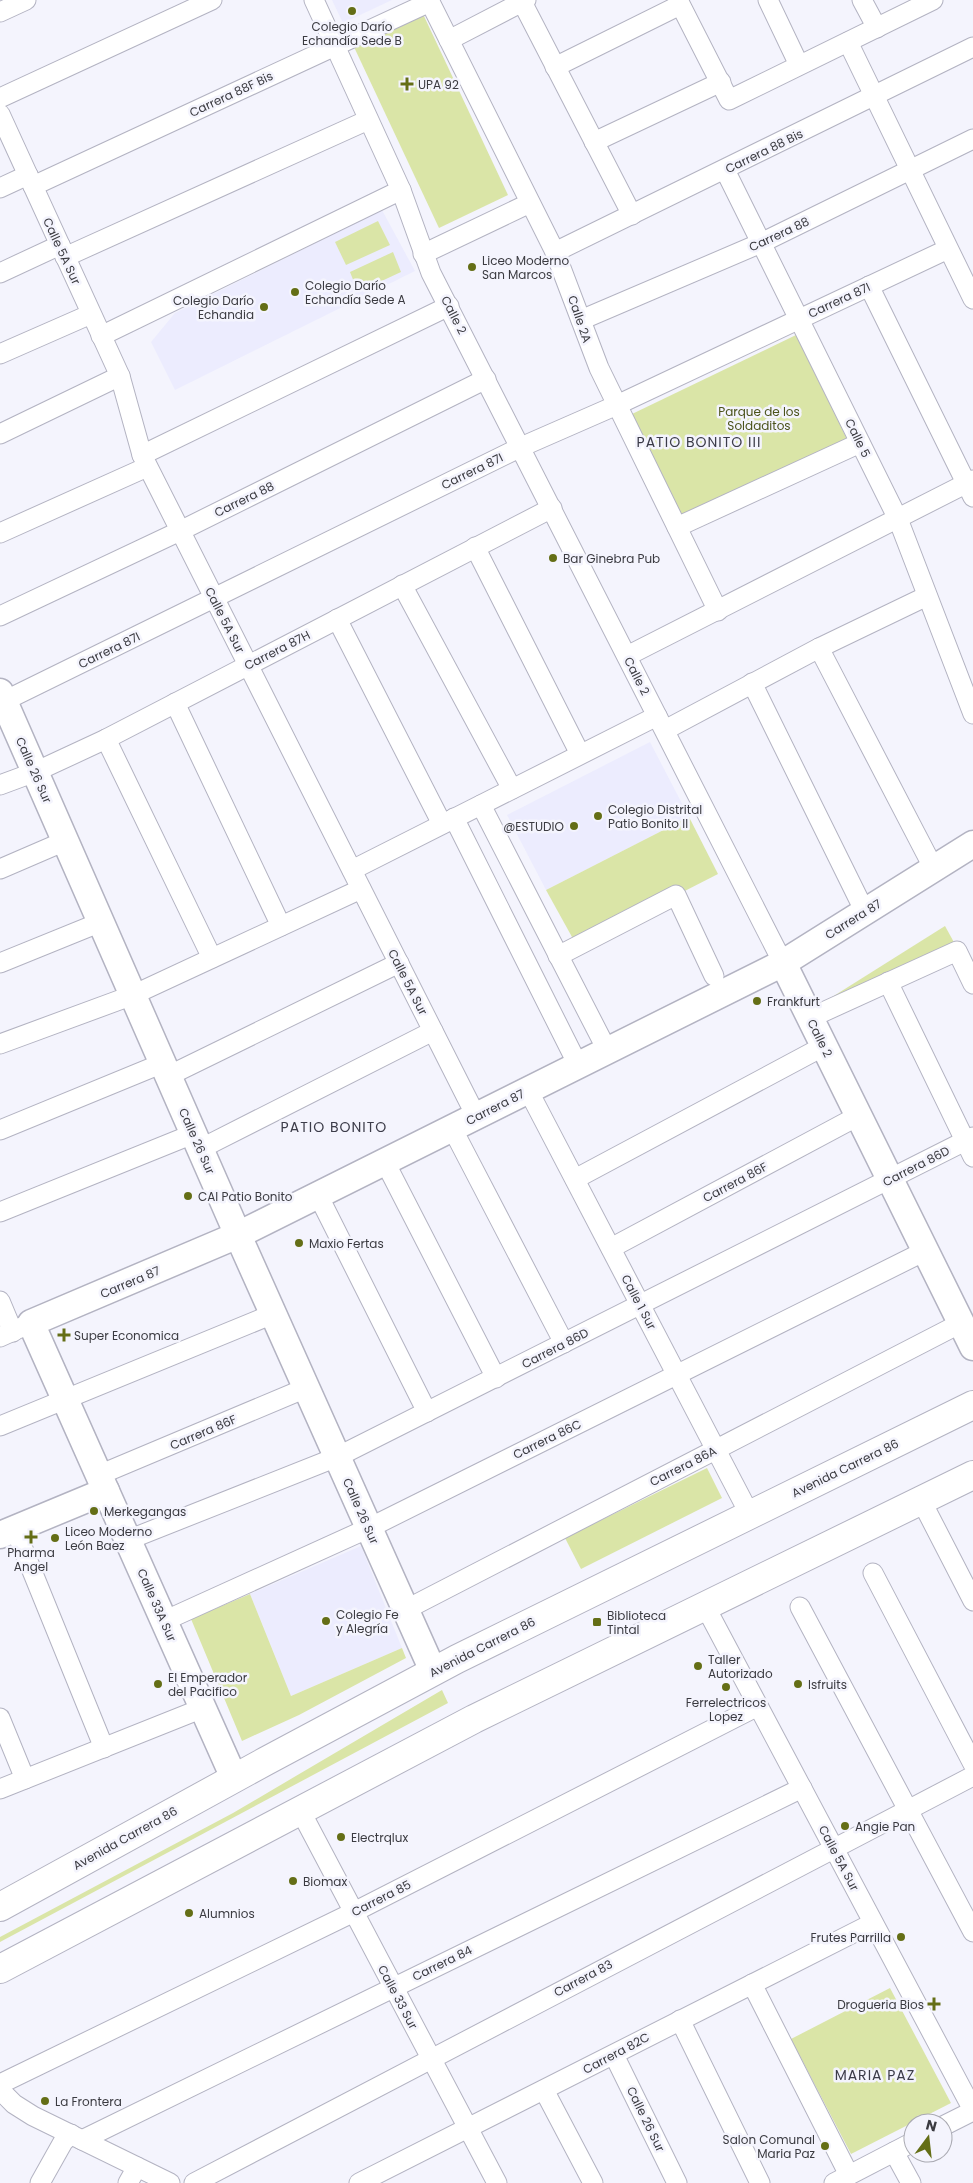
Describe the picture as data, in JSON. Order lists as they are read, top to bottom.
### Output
{
  "streets": {
    "main road": ["Avenida Carrera 86"],
    "street": [
      "Carrera 88F Bis",
      "Carrera 88 Bis",
      "Carrera 88",
      "Calle 5A Sur",
      "Carrera 87I",
      "Calle 2",
      "Calle 2A",
      "Calle 5",
      "Carrera 87H",
      "Calle 26 Sur",
      "Carrera 87",
      "Carrera 86D",
      "Carrera 86F",
      "Calle 1 Sur",
      "Carrera 86C",
      "Carrera 86A",
      "Calle 33A Sur",
      "Carrera 85",
      "Carrera 84",
      "Carrera 83",
      "Calle 33 Sur",
      "Carrera 82C"
    ]
  },
  "crossings": [
    ["Carrera 88F Bis", "Calle 5A Sur"],
    ["Carrera 88F Bis", "Calle 2"],
    ["Carrera 88F Bis", "Calle 2A"],
    ["Carrera 88 Bis", "Calle 2A"],
    ["Carrera 88 Bis", "Calle 5"],
    ["Carrera 88", "Calle 5A Sur"],
    ["Carrera 88", "Calle 2"],
    ["Carrera 88", "Calle 2A"],
    ["Carrera 88", "Calle 5"],
    ["Calle 5A Sur", "Carrera 87I"],
    ["Calle 5A Sur", "Carrera 87H"],
    ["Calle 5A Sur", "Carrera 87"],
    ["Calle 5A Sur", "Carrera 85"],
    ["Calle 5A Sur", "Carrera 84"],
    ["Calle 5A Sur", "Carrera 83"],
    ["Calle 5A Sur", "Carrera 82C"],
    ["Carrera 87I", "Calle 2"],
    ["Carrera 87I", "Calle 2A"],
    ["Carrera 87I", "Calle 5"],
    ["Carrera 87I", "Calle 26 Sur"],
    ["Calle 2", "Carrera 87H"],
    ["Calle 2", "Carrera 87"],
    ["Calle 2", "Carrera 86D"],
    ["Calle 2", "Carrera 86F"],
    ["Calle 2", "Carrera 86C"],
    ["Calle 2", "Carrera 86A"],
    ["Carrera 87H", "Calle 26 Sur"],
    ["Calle 26 Sur", "Carrera 87"],
    ["Calle 26 Sur", "Carrera 86D"],
    ["Calle 26 Sur", "Carrera 86F"],
    ["Calle 26 Sur", "Carrera 86C"],
    ["Calle 26 Sur", "Carrera 86A"],
    ["Calle 26 Sur", "Avenida Carrera 86"],
    ["Calle 26 Sur", "Carrera 82C"],
    ["Carrera 87", "Calle 1 Sur"],
    ["Carrera 87", "Calle 33A Sur"],
    ["Carrera 86D", "Calle 1 Sur"],
    ["Carrera 86D", "Calle 33A Sur"],
    ["Carrera 86F", "Calle 1 Sur"],
    ["Carrera 86F", "Calle 33A Sur"],
    ["Calle 1 Sur", "Carrera 86C"],
    ["Calle 1 Sur", "Carrera 86A"],
    ["Calle 1 Sur", "Avenida Carrera 86"],
    ["Carrera 86C", "Calle 33A Sur"],
    ["Avenida Carrera 86", "Calle 33A Sur"],
    ["Carrera 85", "Calle 33 Sur"],
    ["Carrera 84", "Calle 33 Sur"],
    ["Carrera 83", "Calle 33 Sur"],
    ["Calle 33 Sur", "Carrera 82C"]
  ],
  "districts": ["PATIO BONITO III", "PATIO BONITO", "MARIA PAZ"],
  "parks": ["Parque de los Soldaditos"],
  "places": {
    "other": [
      "Colegio Darío Echandía Sede B",
      "Liceo Moderno San Marcos",
      "Colegio Darío Echandía Sede A",
      "Colegio Darío Echandia",
      "Bar Ginebra Pub",
      "Colegio Distrital Patio Bonito II",
      "@ESTUDIO",
      "Frankfurt",
      "CAI Patio Bonito",
      "Maxio Fertas",
      "Merkegangas",
      "Liceo Moderno León Baez",
      "Colegio Fe y Alegría",
      "Taller Autorizado",
      "El Emperador del Pacifico",
      "Isfruits",
      "Ferrelectricos Lopez",
      "Angie Pan",
      "Electrqlux",
      "Biomax",
      "Alumnios",
      "Frutes Parrilla",
      "La Frontera",
      "Salon Comunal Maria Paz"
    ],
    "health": [
      "UPA 92",
      "Super Economica",
      "Pharma Angel",
      "Drogueria Bios"
    ],
    "transit": ["Biblioteca Tintal"]
  },
  "north": "top"
}
